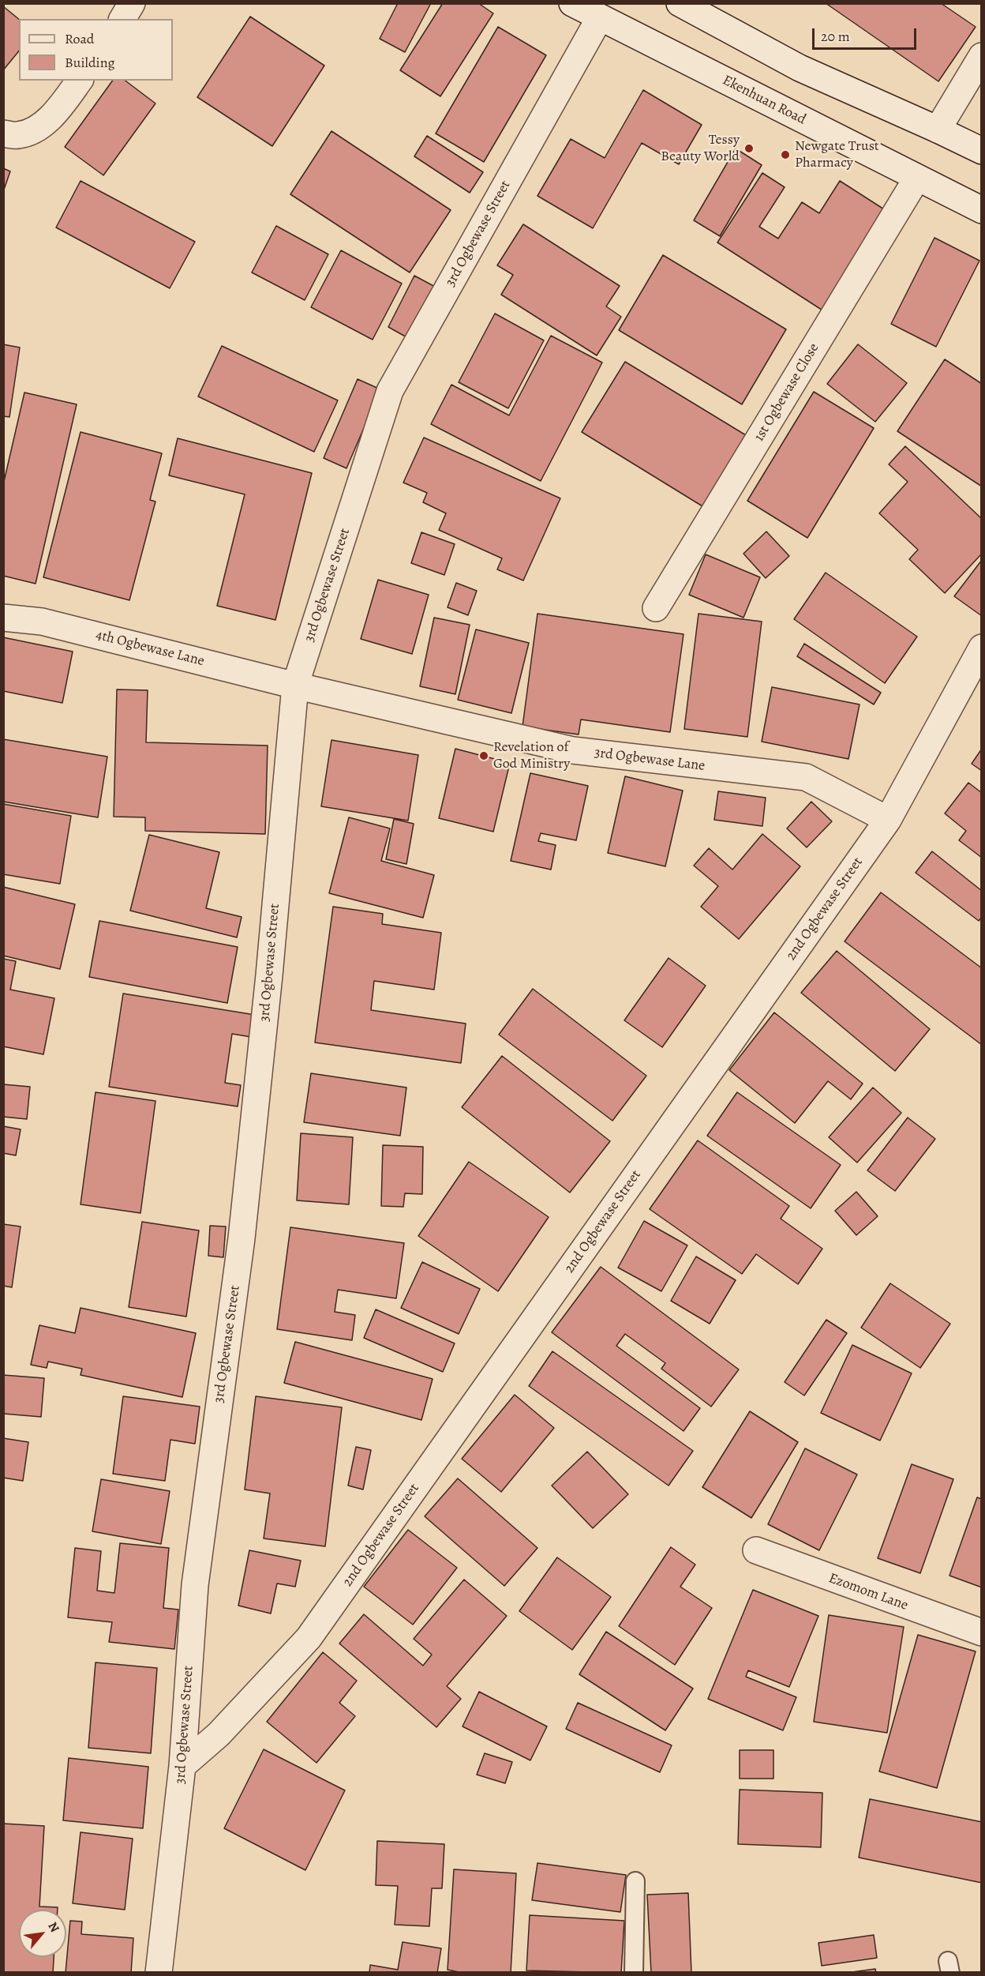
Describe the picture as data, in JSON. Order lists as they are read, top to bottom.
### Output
{
  "streets": {
    "street": [
      "Ekenhuan Road",
      "3rd Ogbewase Street",
      "1st Ogbewase Close",
      "4th Ogbewase Lane",
      "3rd Ogbewase Lane",
      "2nd Ogbewase Street",
      "Ezomom Lane"
    ]
  },
  "crossings": [
    ["Ekenhuan Road", "3rd Ogbewase Street"],
    ["Ekenhuan Road", "1st Ogbewase Close"],
    ["3rd Ogbewase Street", "4th Ogbewase Lane"],
    ["3rd Ogbewase Street", "3rd Ogbewase Lane"],
    ["3rd Ogbewase Street", "2nd Ogbewase Street"],
    ["4th Ogbewase Lane", "3rd Ogbewase Lane"],
    ["3rd Ogbewase Lane", "2nd Ogbewase Street"]
  ],
  "places": ["Tessy Beauty World", "Newgate Trust Pharmacy", "Revelation of God Ministry"],
  "legend": ["Road", "Building"],
  "scale_bar": "20 m",
  "north": "top right"
}
